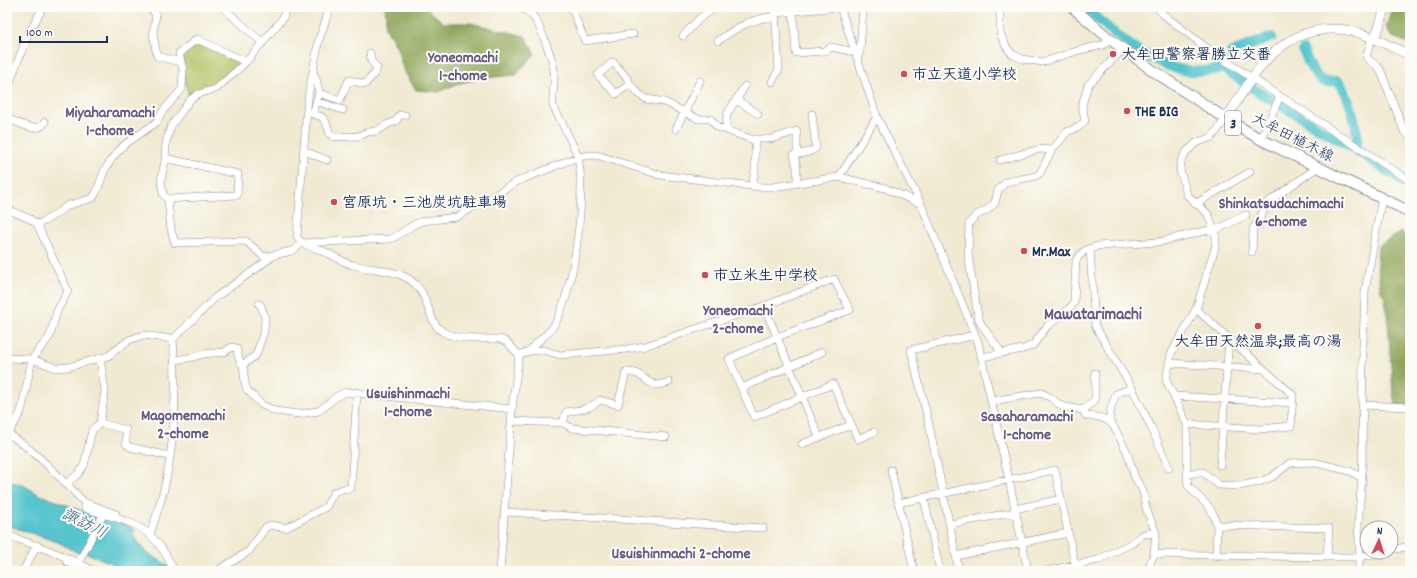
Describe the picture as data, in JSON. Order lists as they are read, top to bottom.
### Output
{
  "streets": {
    "main road": ["3", "大牟田植木線"]
  },
  "districts": [
    "Yoneomachi 1-chome",
    "Miyaharamachi 1-chome",
    "Shinkatsudachimachi 6-chome",
    "Yoneomachi 2-chome",
    "Mawatarimachi",
    "Usuishinmachi 1-chome",
    "Magomemachi 2-chome",
    "Sasaharamachi 1-chome",
    "Usuishinmachi 2-chome"
  ],
  "water": ["諏訪川"],
  "places": [
    "大牟田警察署勝立交番",
    "市立天道小学校",
    "THE BIG",
    "宮原坑・三池炭坑駐車場",
    "Mr.Max",
    "市立米生中学校",
    "大牟田天然温泉;最高の湯"
  ],
  "scale_bar": "100 m",
  "north": "top"
}
